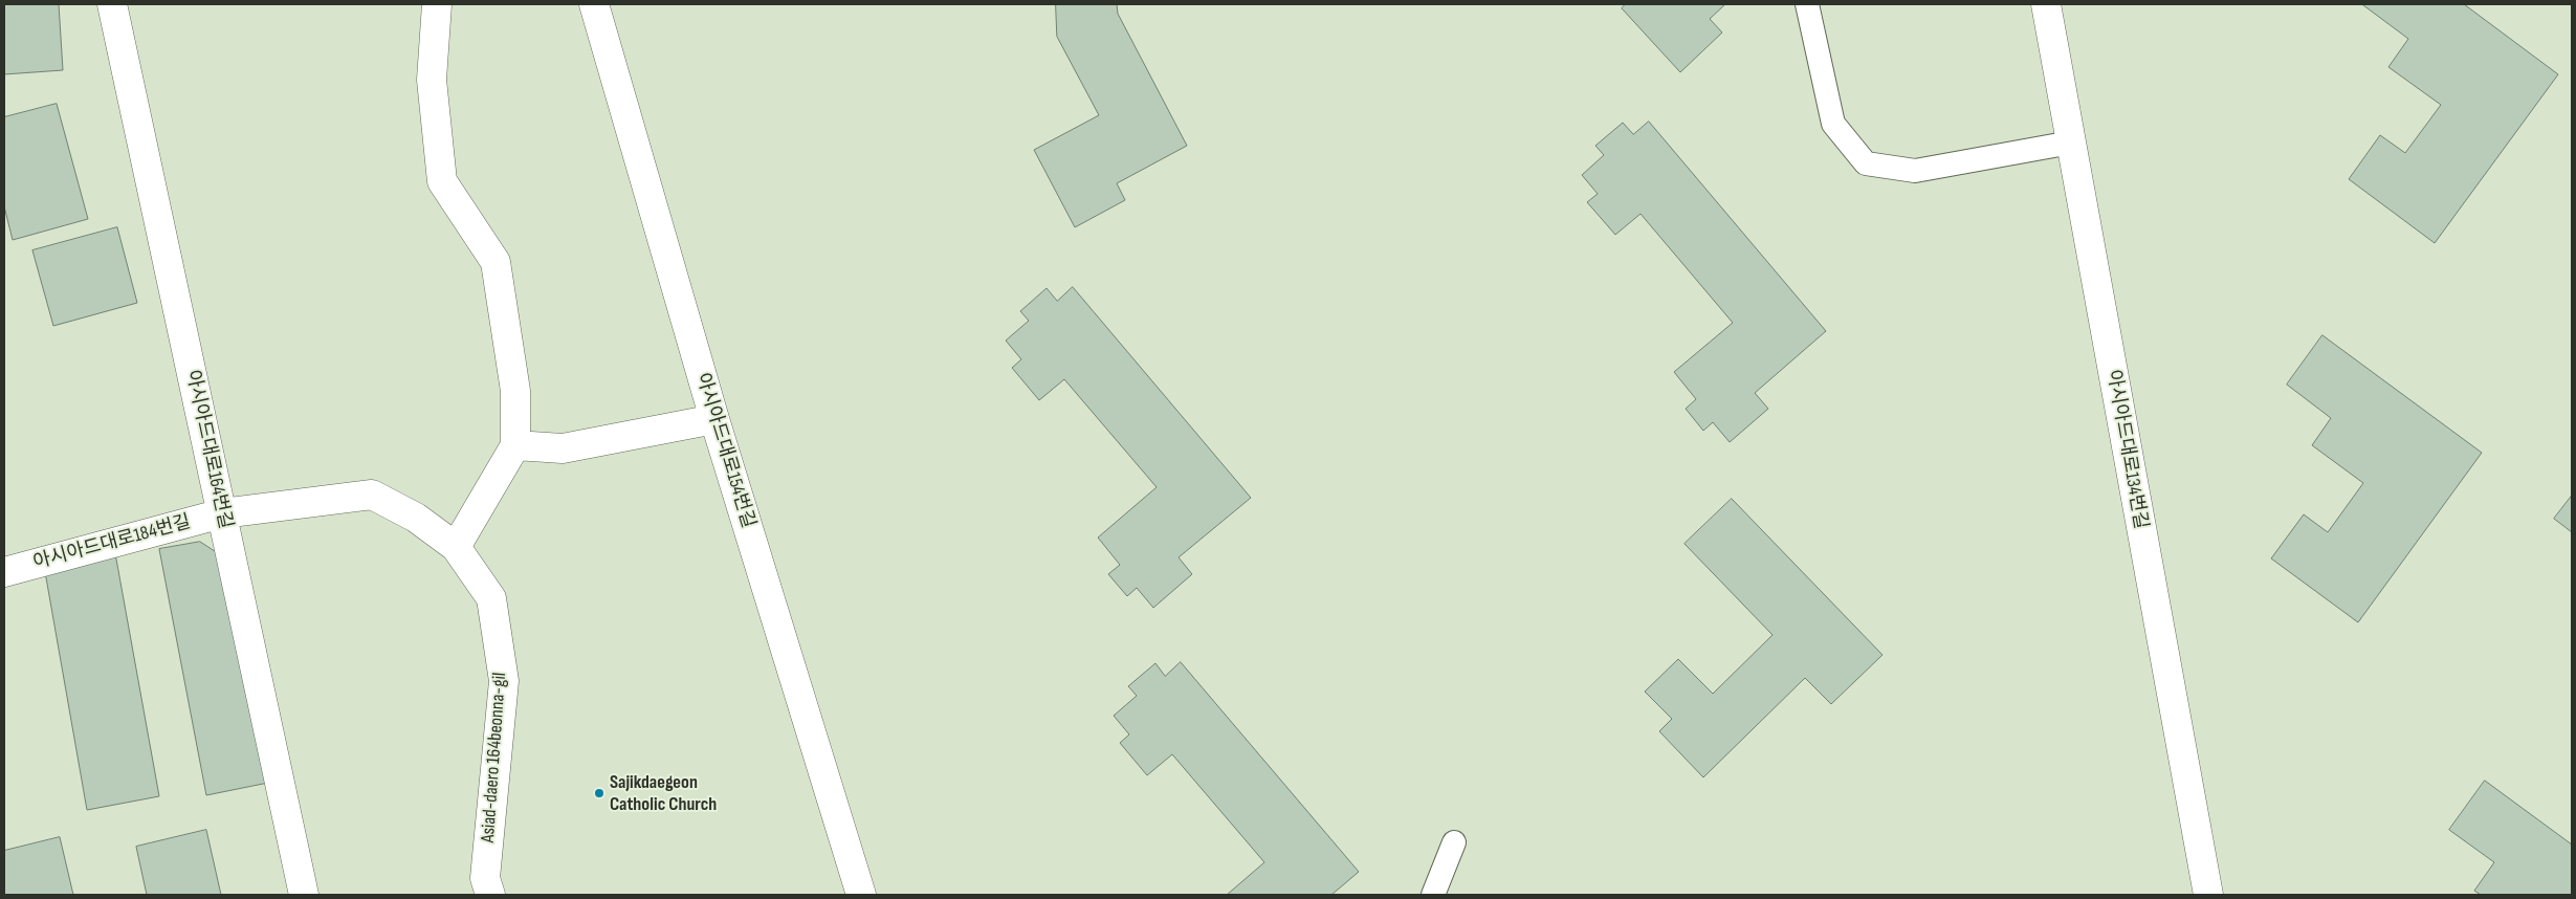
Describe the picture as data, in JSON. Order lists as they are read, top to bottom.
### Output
{
  "streets": {
    "street": [
      "아시아드대로164번길",
      "아시아드대로134번길",
      "아시아드대로154번길",
      "아시아드대로184번길",
      "Asiad-daero 164beonna-gil"
    ]
  },
  "crossings": [
    ["아시아드대로164번길", "아시아드대로184번길"],
    ["아시아드대로184번길", "Asiad-daero 164beonna-gil"]
  ],
  "places": ["Sajikdaegeon Catholic Church"]
}
